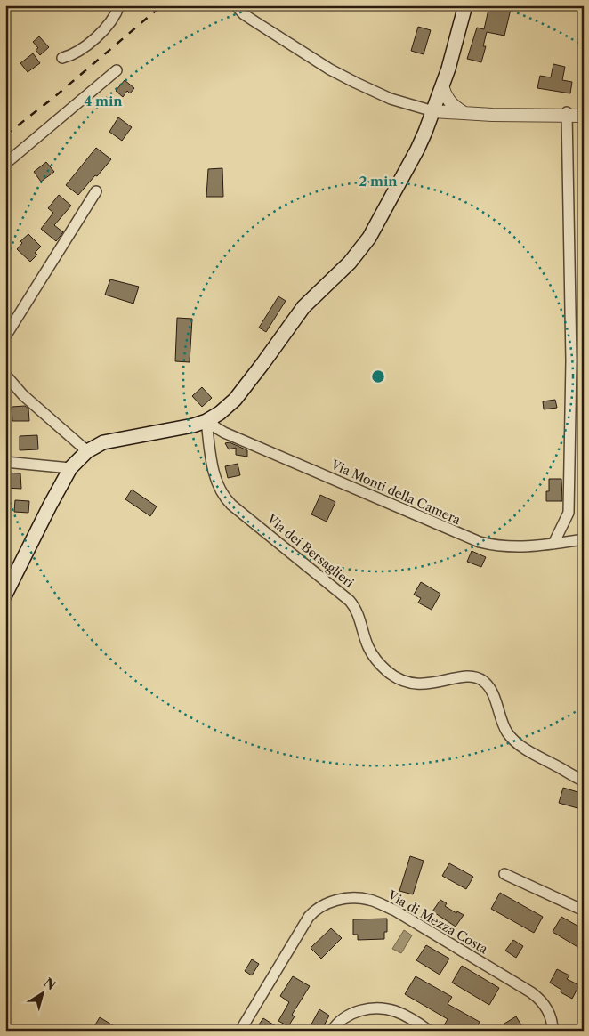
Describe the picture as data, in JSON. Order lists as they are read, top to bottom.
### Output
{
  "streets": {
    "street": ["Via Monti della Camera", "Via dei Bersaglieri", "Via di Mezza Costa"]
  },
  "crossings": [
    ["Via Monti della Camera", "Via dei Bersaglieri"]
  ],
  "north": "top right",
  "rings": ["4 min", "2 min"]
}
